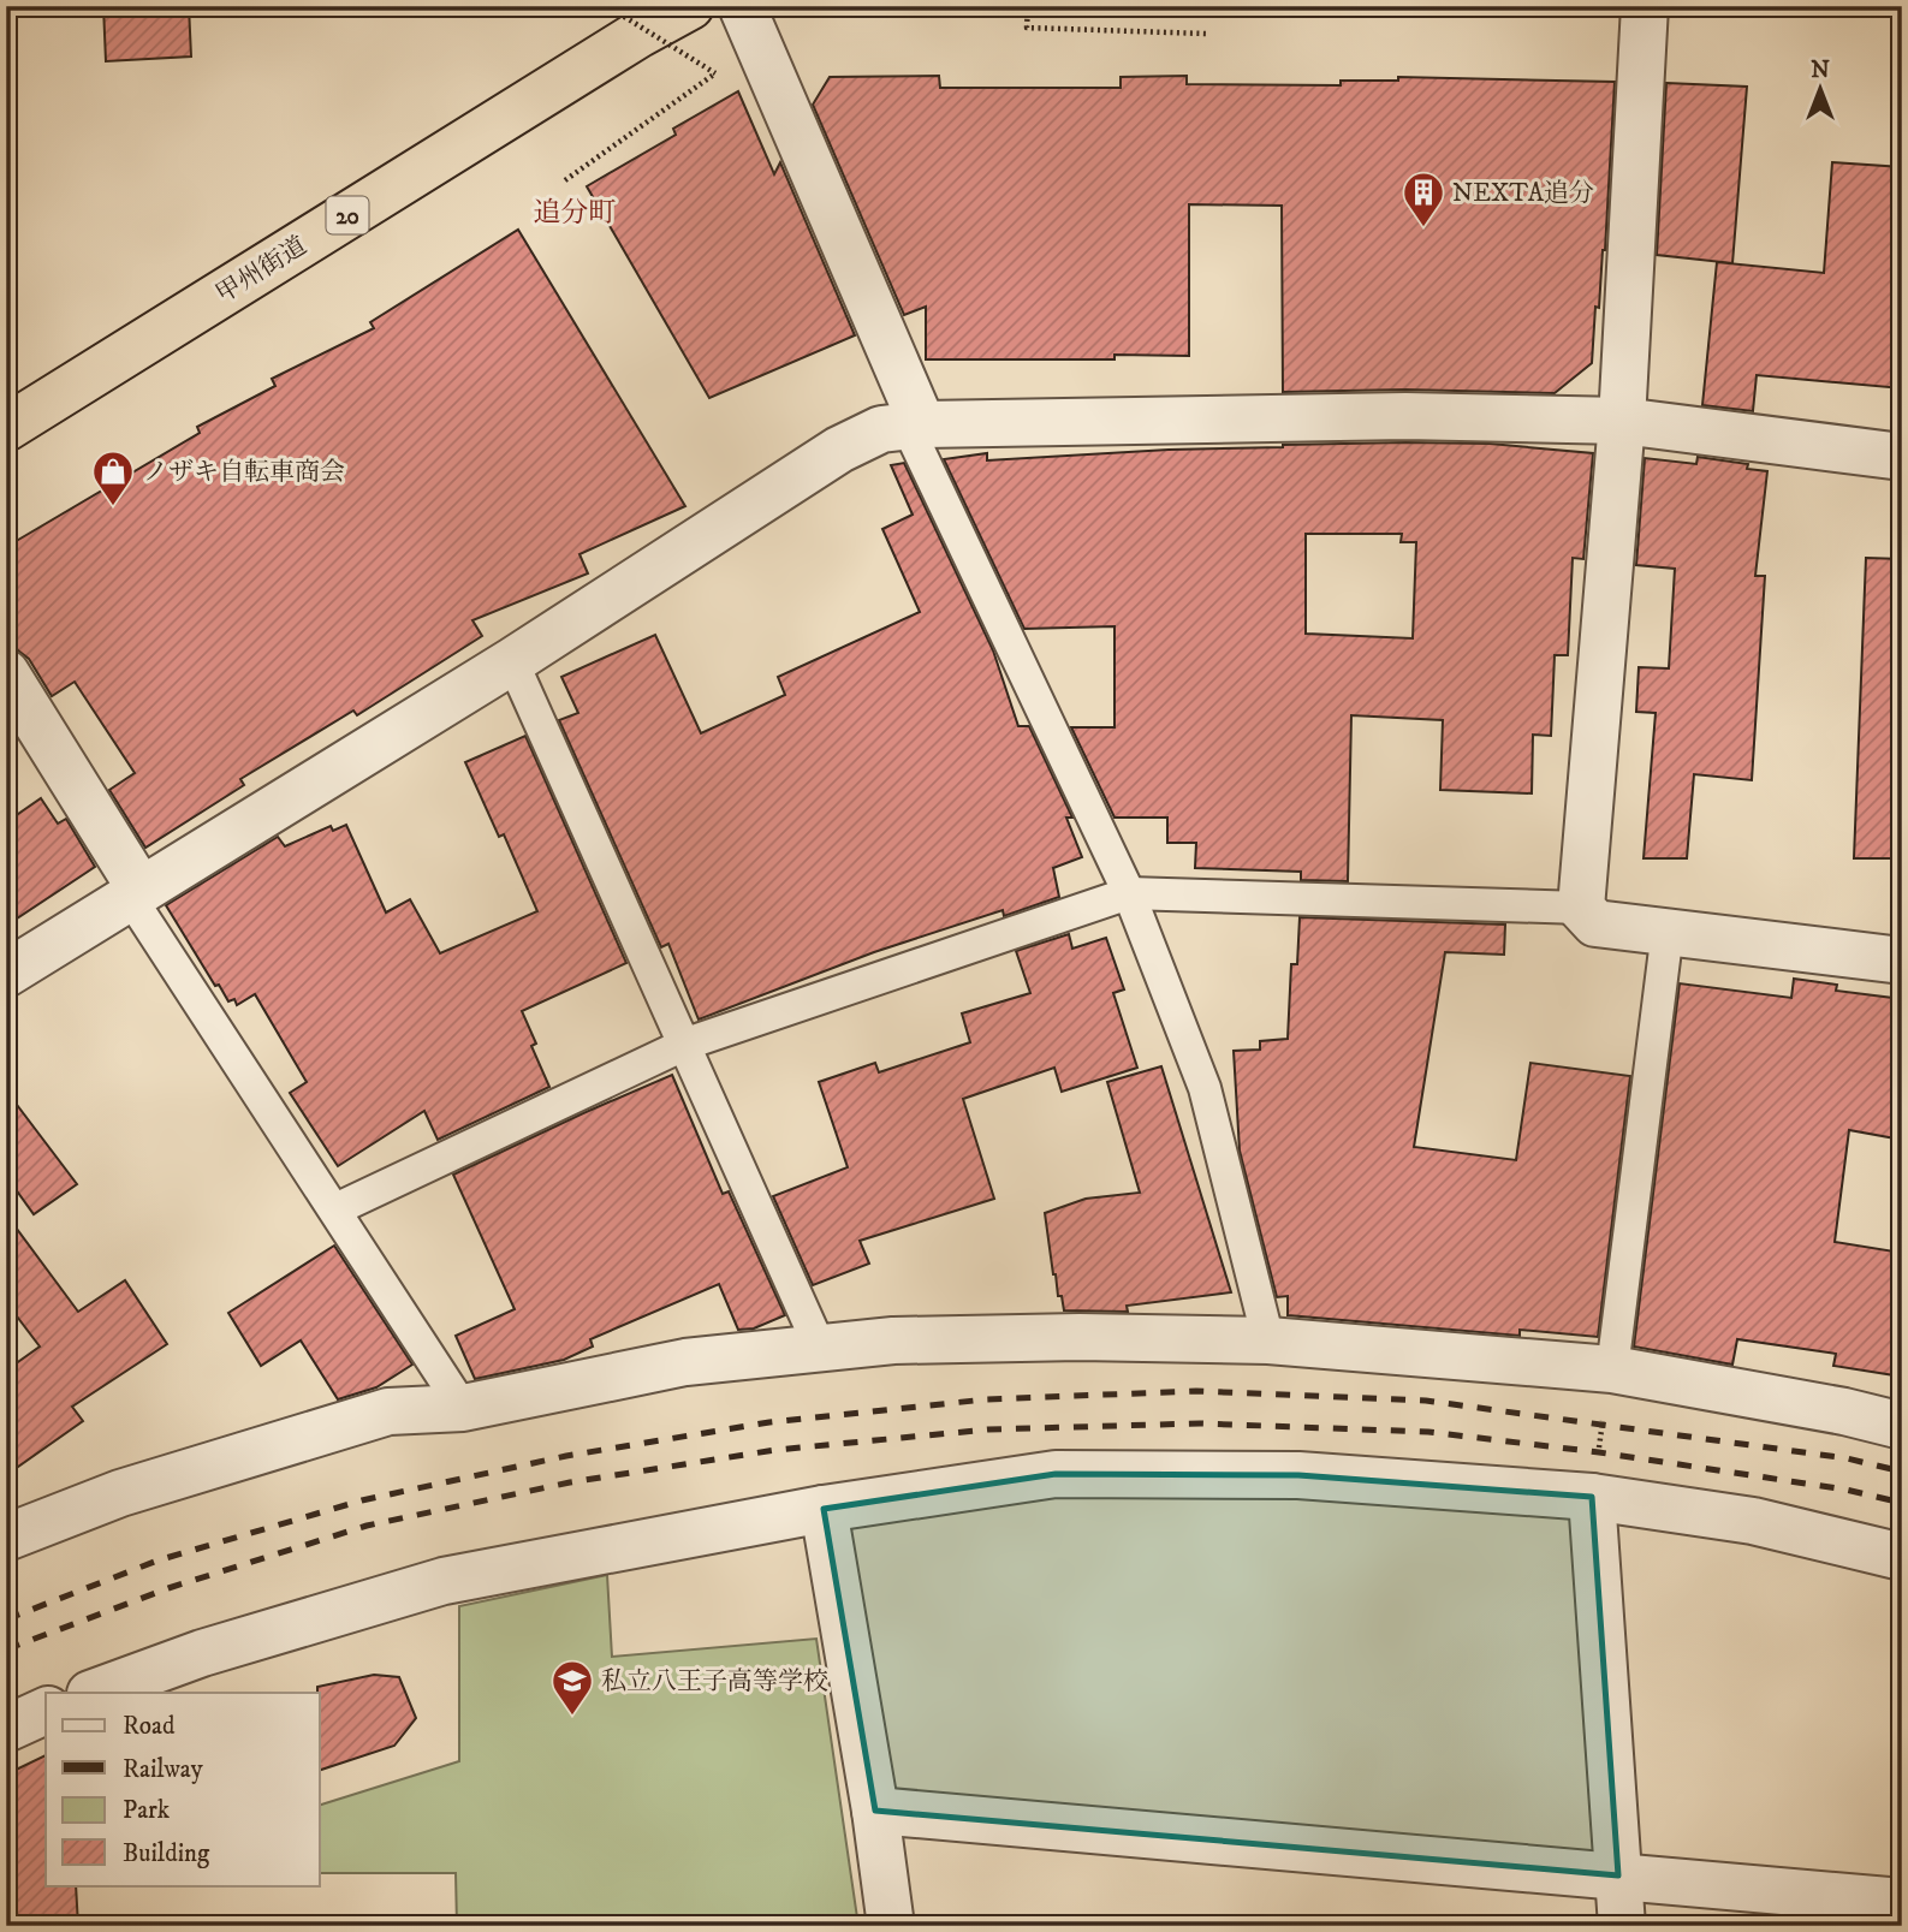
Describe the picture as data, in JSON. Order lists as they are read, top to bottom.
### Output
{
  "streets": {
    "highway": ["20", "甲州街道"]
  },
  "districts": ["追分町"],
  "places": {
    "building": ["NEXTA追分"],
    "shop": ["ノザキ自転車商会"],
    "school or university": ["私立八王子高等学校"]
  },
  "legend": [
    "Road",
    "Railway",
    "Park",
    "Building"
  ],
  "north": "top"
}
